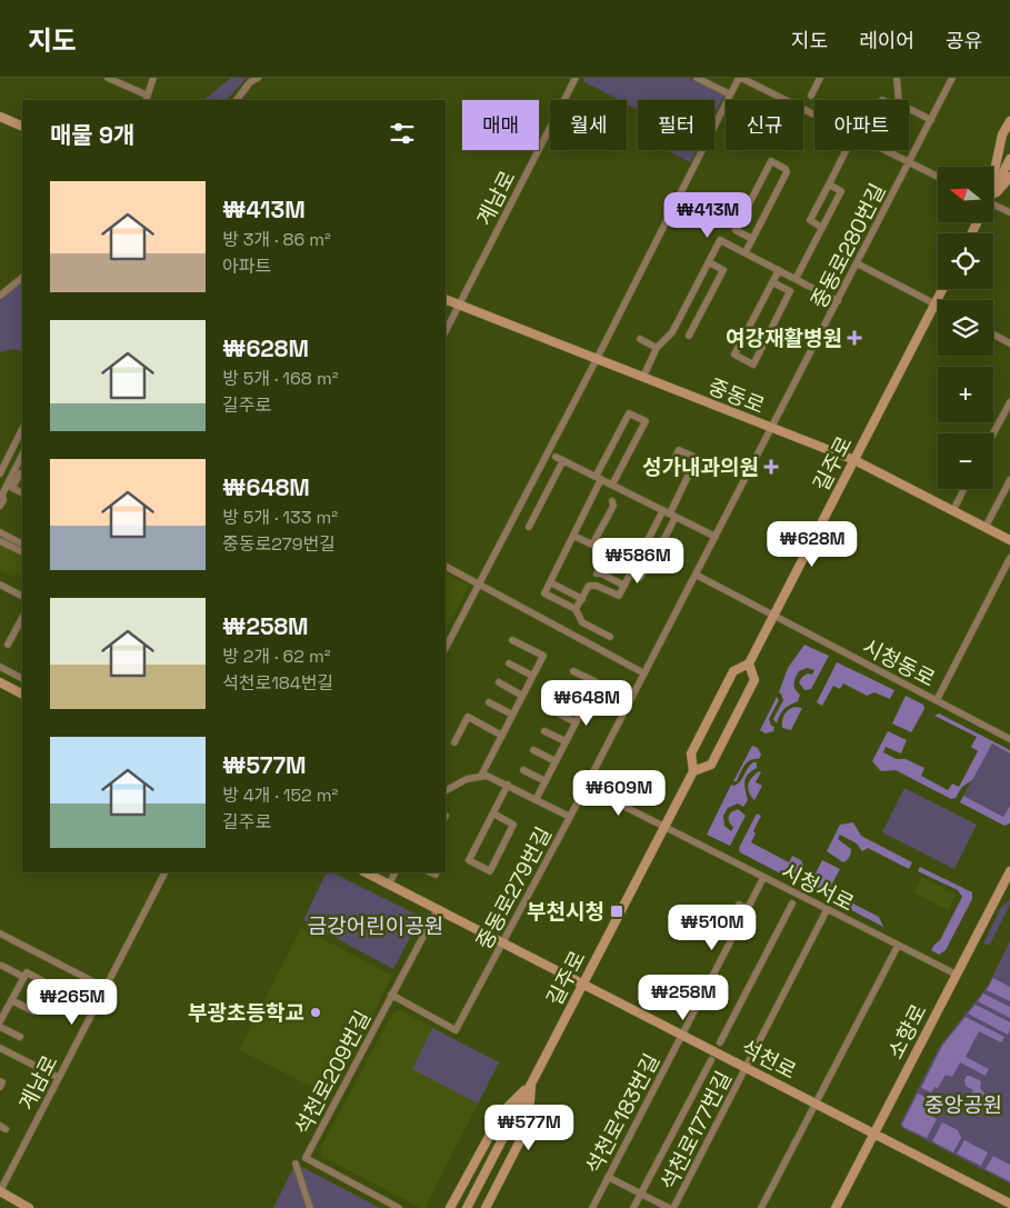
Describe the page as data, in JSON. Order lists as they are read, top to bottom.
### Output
{
  "streets": {
    "street": [
      "계남로",
      "중동로280번길",
      "중동로",
      "길주로",
      "시청동로",
      "시청서로",
      "중동로279번길",
      "소향로",
      "석천로",
      "석천로209번길",
      "석천로183번길",
      "석천로177번길"
    ]
  },
  "crossings": [
    ["계남로", "중동로"],
    ["중동로280번길", "중동로"],
    ["중동로280번길", "중동로279번길"],
    ["중동로", "길주로"],
    ["중동로", "중동로279번길"],
    ["길주로", "시청동로"],
    ["길주로", "시청서로"],
    ["길주로", "석천로"],
    ["시청동로", "중동로279번길"],
    ["시청서로", "중동로279번길"],
    ["시청서로", "소향로"],
    ["시청서로", "석천로183번길"],
    ["시청서로", "석천로177번길"],
    ["중동로279번길", "석천로"],
    ["중동로279번길", "석천로209번길"],
    ["소향로", "석천로"],
    ["석천로", "석천로209번길"],
    ["석천로", "석천로183번길"],
    ["석천로", "석천로177번길"]
  ],
  "parks": ["금강어린이공원", "중앙공원"],
  "places": {
    "health": ["여강재활병원", "성가내과의원"],
    "transit": ["부천시청"],
    "other": ["부광초등학교"]
  },
  "north": "left",
  "page": {
    "header": "지도",
    "nav": ["지도", "레이어", "공유"],
    "chip": [
      "매매",
      "월세",
      "필터",
      "신규",
      "아파트"
    ],
    "heading": "매물 9개",
    "map_buttons": ["+", "−"],
    "list": [
      {
        "name": "₩413M",
        "note": "방 3개 · 86 m² · 아파트"
      },
      {
        "name": "₩628M",
        "note": "방 5개 · 168 m² · 길주로"
      },
      {
        "name": "₩648M",
        "note": "방 5개 · 133 m² · 중동로279번길"
      },
      {
        "name": "₩258M",
        "note": "방 2개 · 62 m² · 석천로184번길"
      },
      {
        "name": "₩577M",
        "note": "방 4개 · 152 m² · 길주로"
      }
    ],
    "price": [
      "₩413M",
      "₩628M",
      "₩586M",
      "₩648M",
      "₩609M",
      "₩510M",
      "₩258M",
      "₩265M",
      "₩577M"
    ]
  }
}
